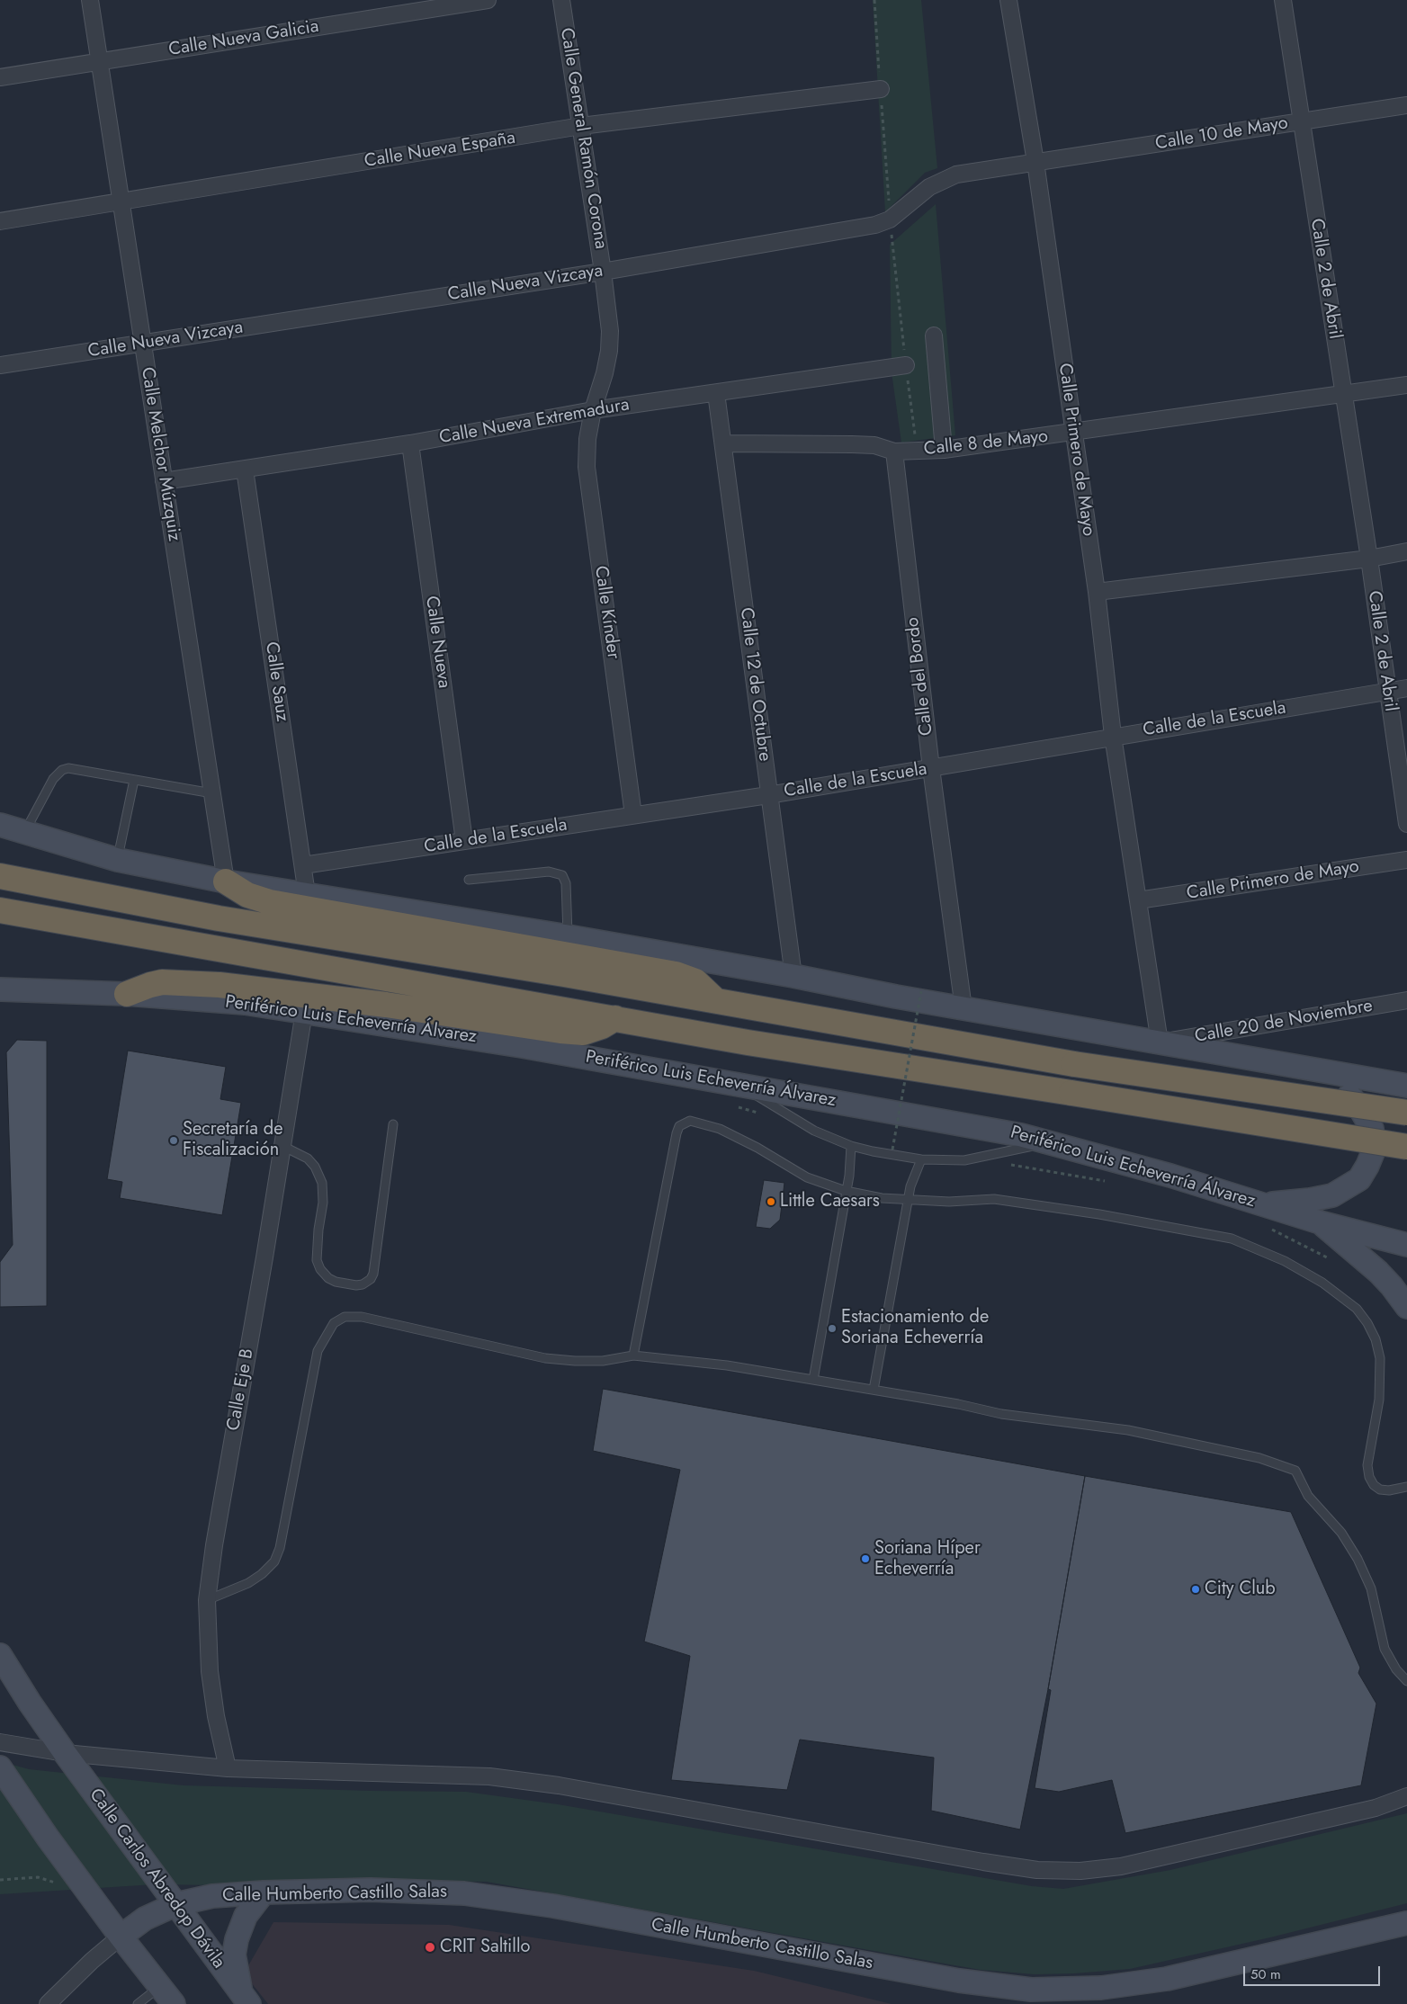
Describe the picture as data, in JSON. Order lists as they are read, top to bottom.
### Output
{
  "streets": {
    "street": [
      "Calle Nueva Galicia",
      "Calle 10 de Mayo",
      "Calle General Ramón Corona",
      "Calle Nueva España",
      "Calle 2 de Abril",
      "Calle Nueva Vizcaya",
      "Calle Nueva Extremadura",
      "Calle 8 de Mayo",
      "Calle Primero de Mayo",
      "Calle Melchor Múzquiz",
      "Calle Kínder",
      "Calle Nueva",
      "Calle del Bordo",
      "Calle Sauz",
      "Calle 12 de Octubre",
      "Calle de la Escuela",
      "Periférico Luis Echeverría Álvarez",
      "Calle 20 de Noviembre",
      "Calle Eje B",
      "Calle Carlos Abredop Dávila",
      "Calle Humberto Castillo Salas"
    ]
  },
  "crossings": [
    ["Calle Nueva Galicia", "Calle Melchor Múzquiz"],
    ["Calle 10 de Mayo", "Calle 2 de Abril"],
    ["Calle 10 de Mayo", "Calle Nueva Vizcaya"],
    ["Calle 10 de Mayo", "Calle Primero de Mayo"],
    ["Calle General Ramón Corona", "Calle Nueva España"],
    ["Calle General Ramón Corona", "Calle Nueva Vizcaya"],
    ["Calle General Ramón Corona", "Calle Nueva Extremadura"],
    ["Calle General Ramón Corona", "Calle Kínder"],
    ["Calle Nueva España", "Calle Melchor Múzquiz"],
    ["Calle 2 de Abril", "Calle 8 de Mayo"],
    ["Calle 2 de Abril", "Calle de la Escuela"],
    ["Calle Nueva Vizcaya", "Calle Primero de Mayo"],
    ["Calle Nueva Vizcaya", "Calle Melchor Múzquiz"],
    ["Calle Nueva Extremadura", "Calle Melchor Múzquiz"],
    ["Calle Nueva Extremadura", "Calle Kínder"],
    ["Calle Nueva Extremadura", "Calle Nueva"],
    ["Calle Nueva Extremadura", "Calle Sauz"],
    ["Calle Nueva Extremadura", "Calle 12 de Octubre"],
    ["Calle 8 de Mayo", "Calle Primero de Mayo"],
    ["Calle 8 de Mayo", "Calle del Bordo"],
    ["Calle 8 de Mayo", "Calle 12 de Octubre"],
    ["Calle Primero de Mayo", "Calle de la Escuela"],
    ["Calle Primero de Mayo", "Calle 20 de Noviembre"],
    ["Calle Kínder", "Calle de la Escuela"],
    ["Calle Nueva", "Calle de la Escuela"],
    ["Calle del Bordo", "Calle de la Escuela"],
    ["Calle Sauz", "Calle de la Escuela"],
    ["Calle 12 de Octubre", "Calle de la Escuela"],
    ["Periférico Luis Echeverría Álvarez", "Calle Eje B"],
    ["Calle Carlos Abredop Dávila", "Calle Humberto Castillo Salas"]
  ],
  "places": [
    "Secretaría de Fiscalización",
    "Little Caesars",
    "Estacionamiento de Soriana Echeverría",
    "Soriana Híper Echeverría",
    "City Club",
    "CRIT Saltillo"
  ],
  "scale_bar": "50 m"
}
